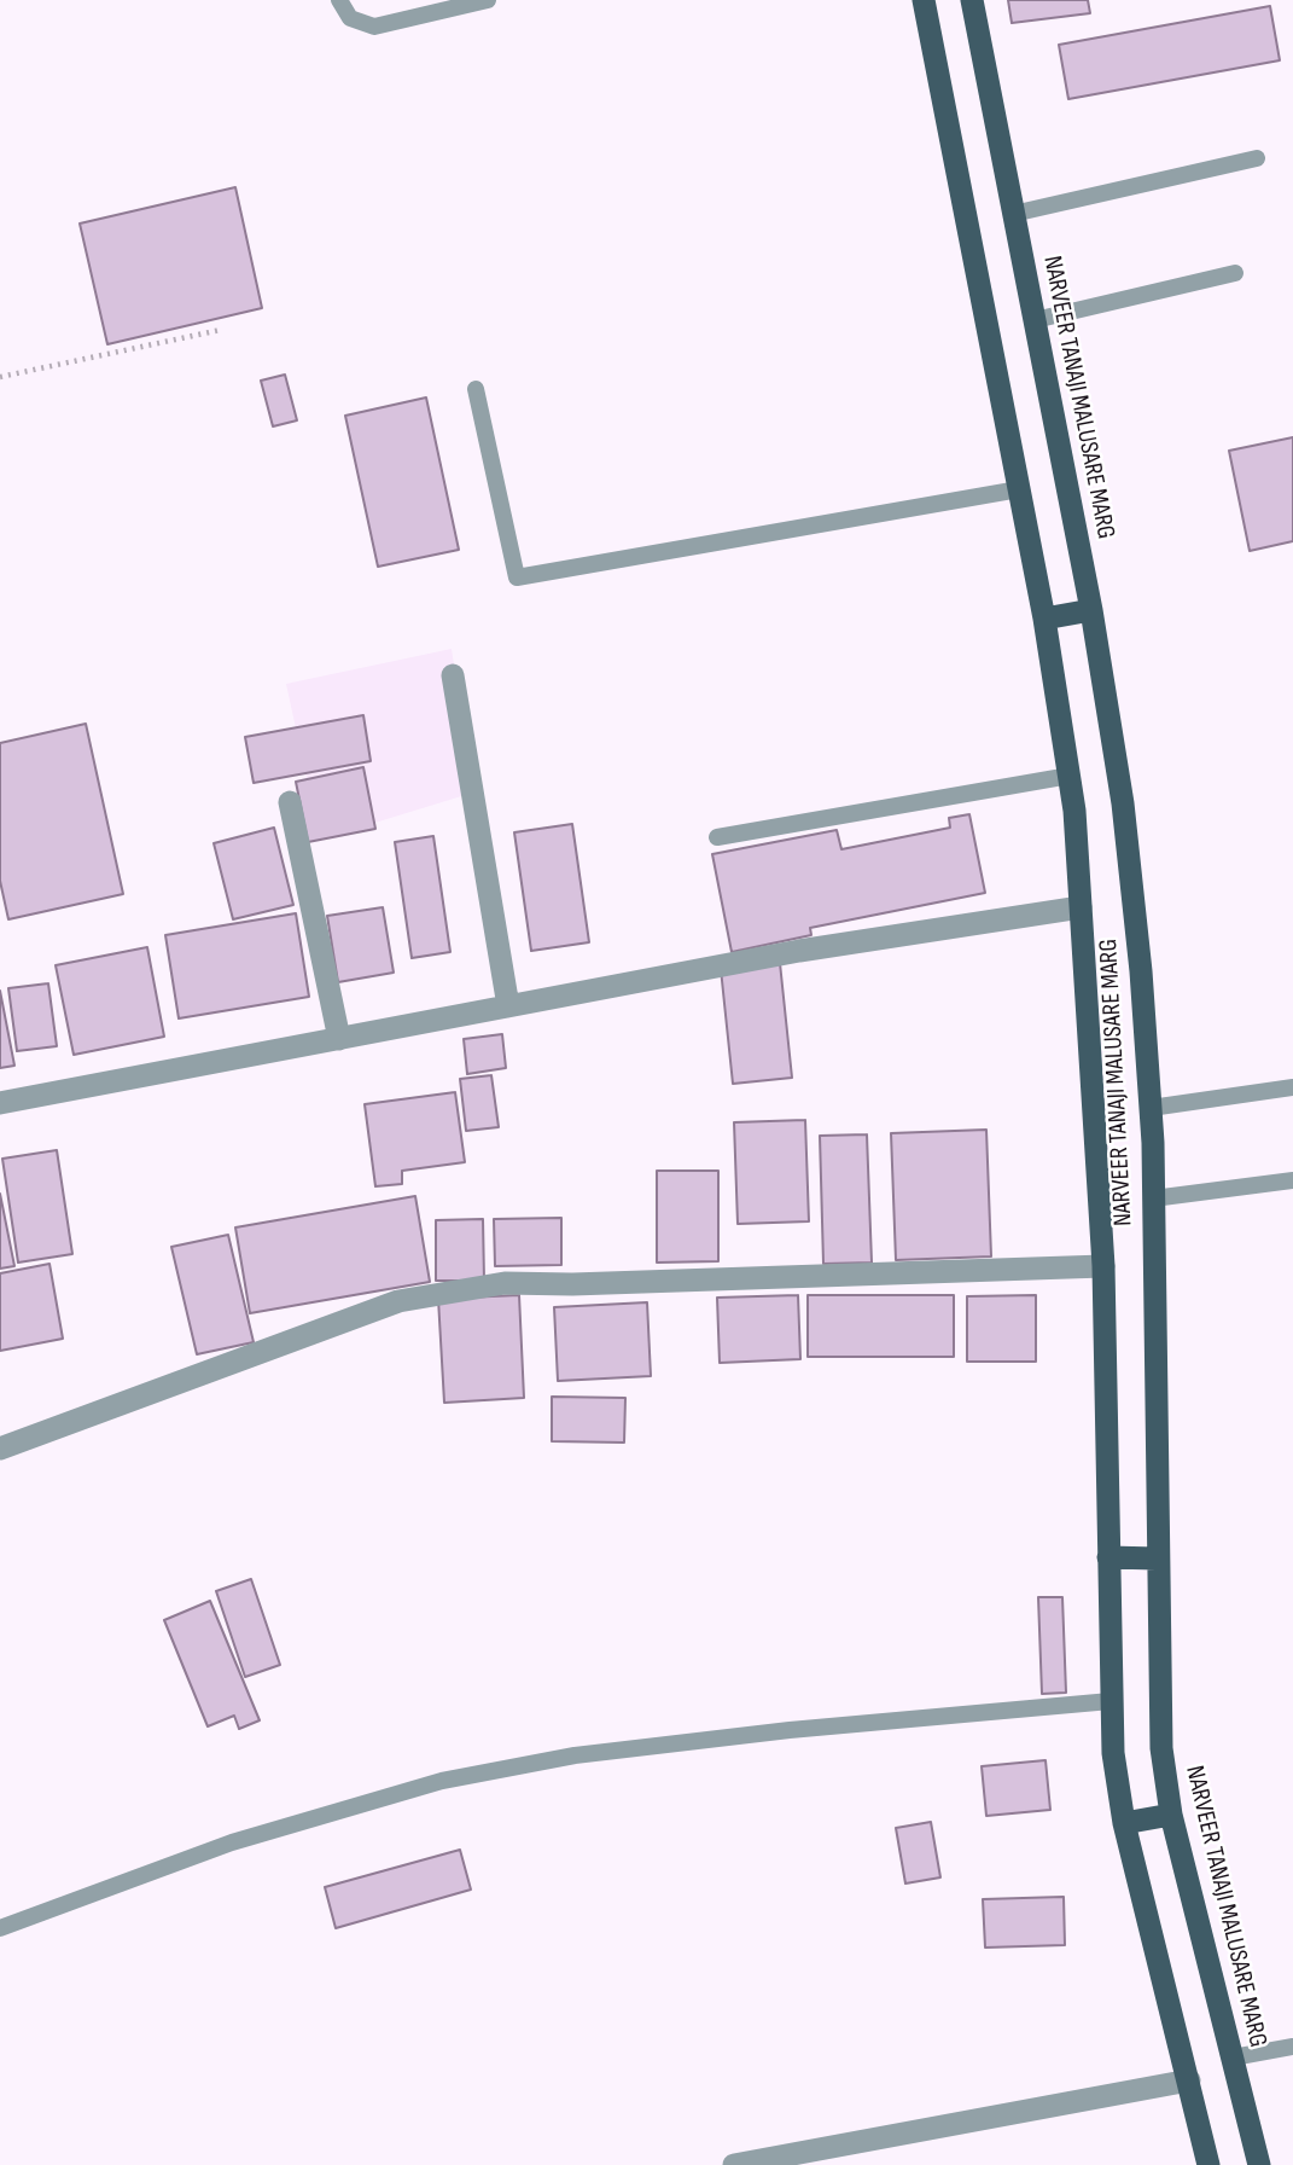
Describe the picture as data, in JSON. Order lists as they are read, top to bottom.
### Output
{
  "streets": {
    "main road": ["NARVEER TANAJI MALUSARE MARG"]
  }
}
